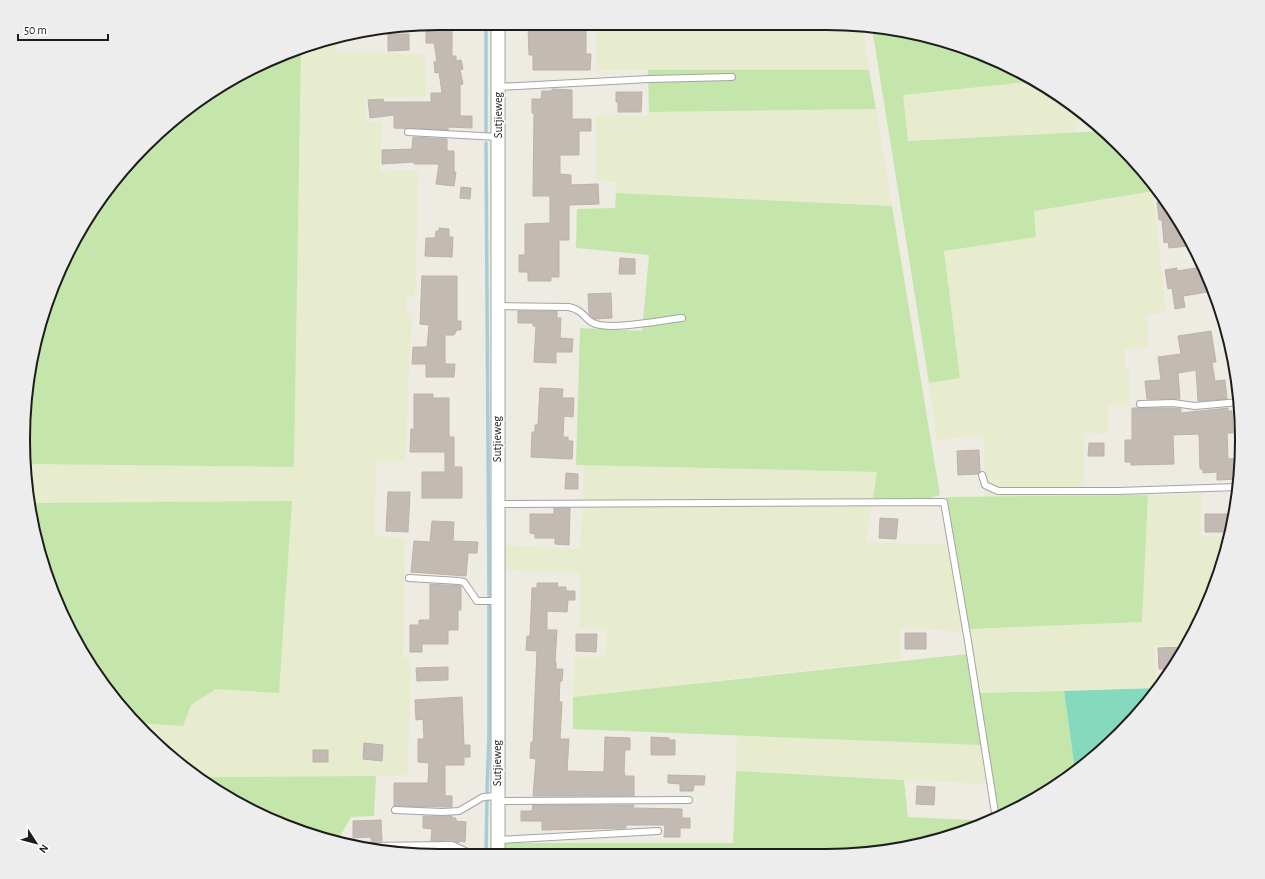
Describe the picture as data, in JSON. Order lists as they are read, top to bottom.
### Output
{
  "streets": {
    "street": ["Sutjieweg"]
  },
  "scale_bar": "50 m",
  "north": "bottom right"
}
